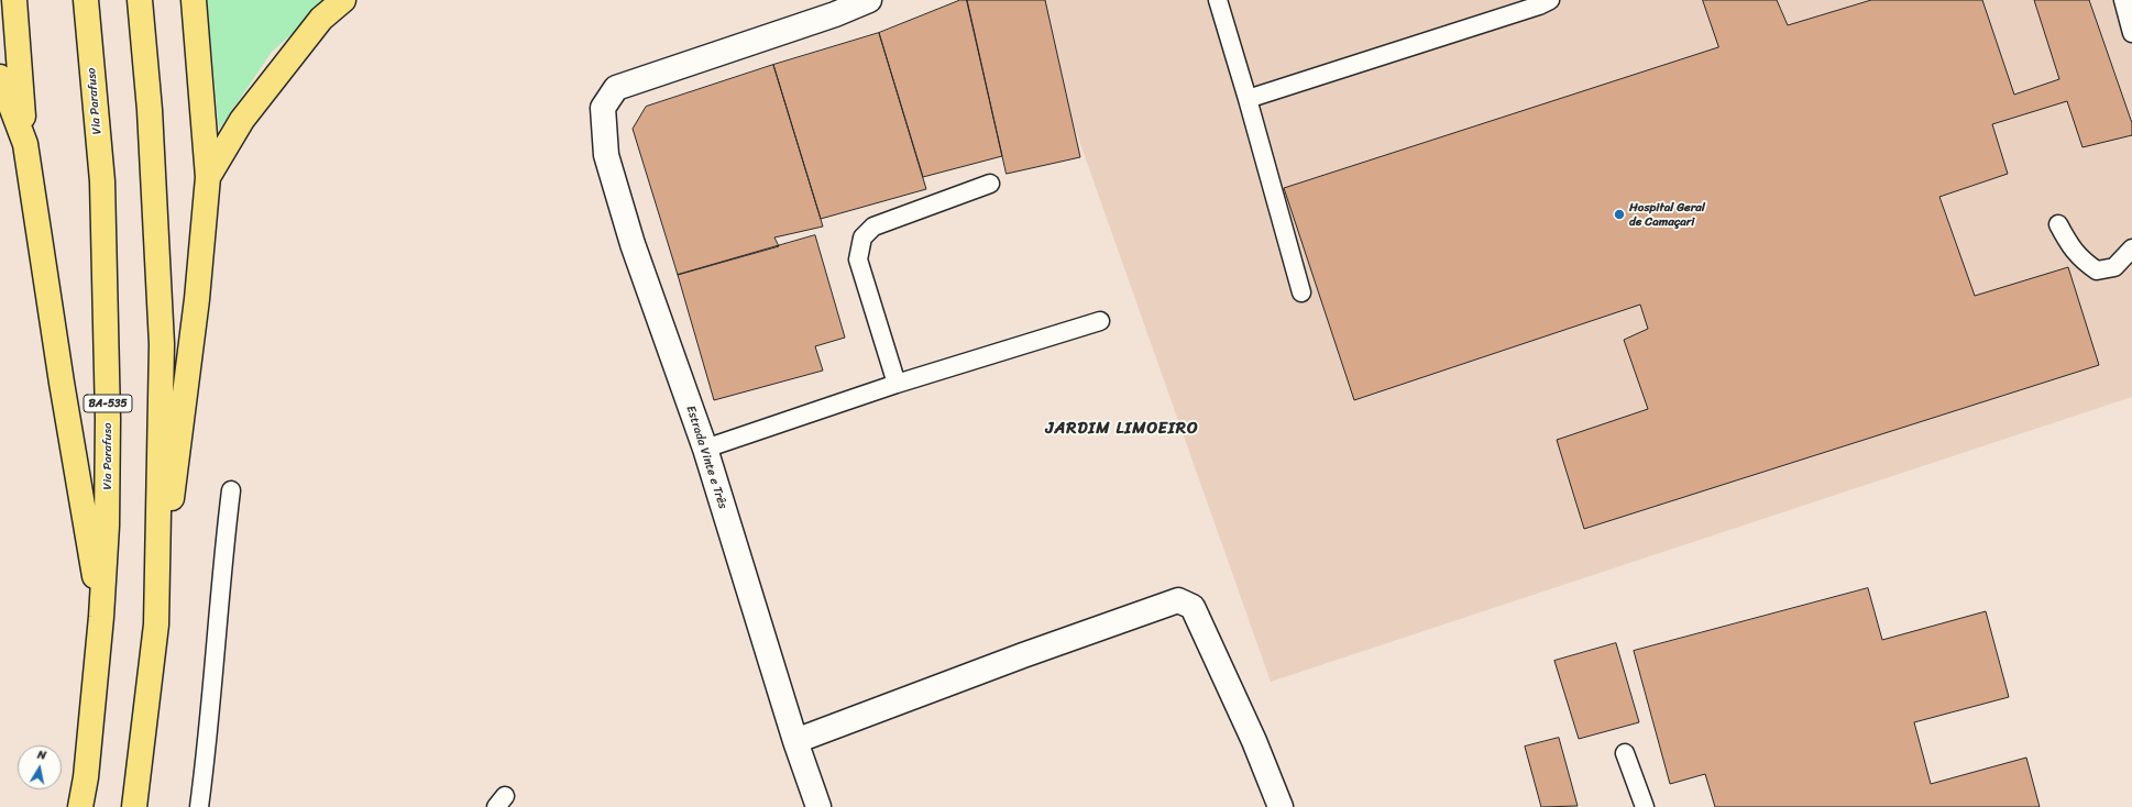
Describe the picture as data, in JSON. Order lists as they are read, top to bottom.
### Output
{
  "streets": {
    "highway": ["Via Parafuso", "BA-535"],
    "street": ["Estrada Vinte e Três"]
  },
  "districts": ["JARDIM LIMOEIRO"],
  "places": ["Hospital Geral de Camaçari"],
  "north": "top"
}
